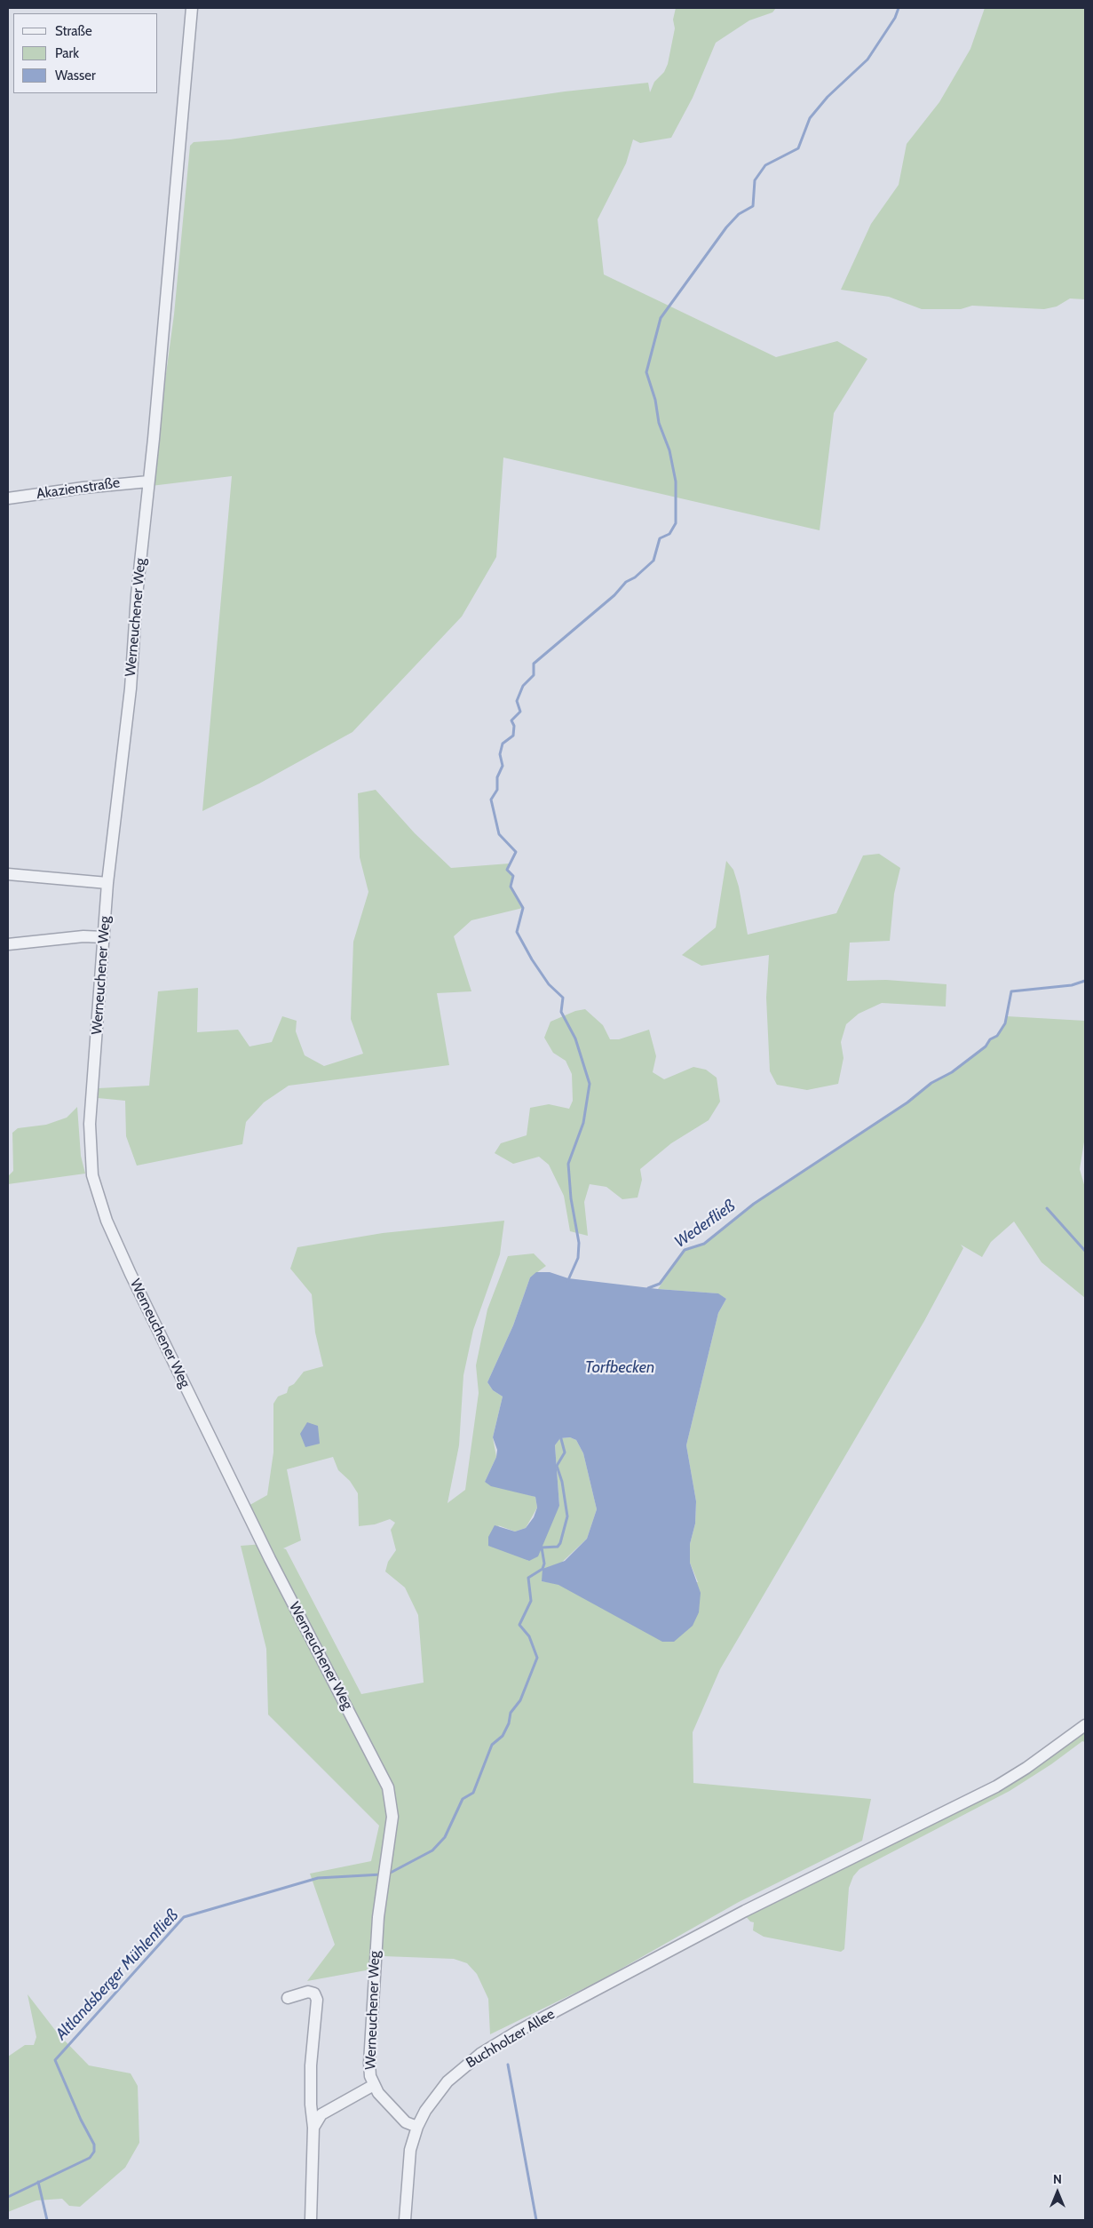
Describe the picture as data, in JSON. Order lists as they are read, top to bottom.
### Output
{
  "streets": {
    "street": ["Akazienstraße", "Werneuchener Weg", "Buchholzer Allee"]
  },
  "crossings": [
    ["Akazienstraße", "Werneuchener Weg"],
    ["Werneuchener Weg", "Buchholzer Allee"]
  ],
  "water": ["Wederfließ", "Torfbecken", "Altlandsberger Mühlenfließ"],
  "legend": ["Straße", "Park", "Wasser"],
  "north": "top"
}
